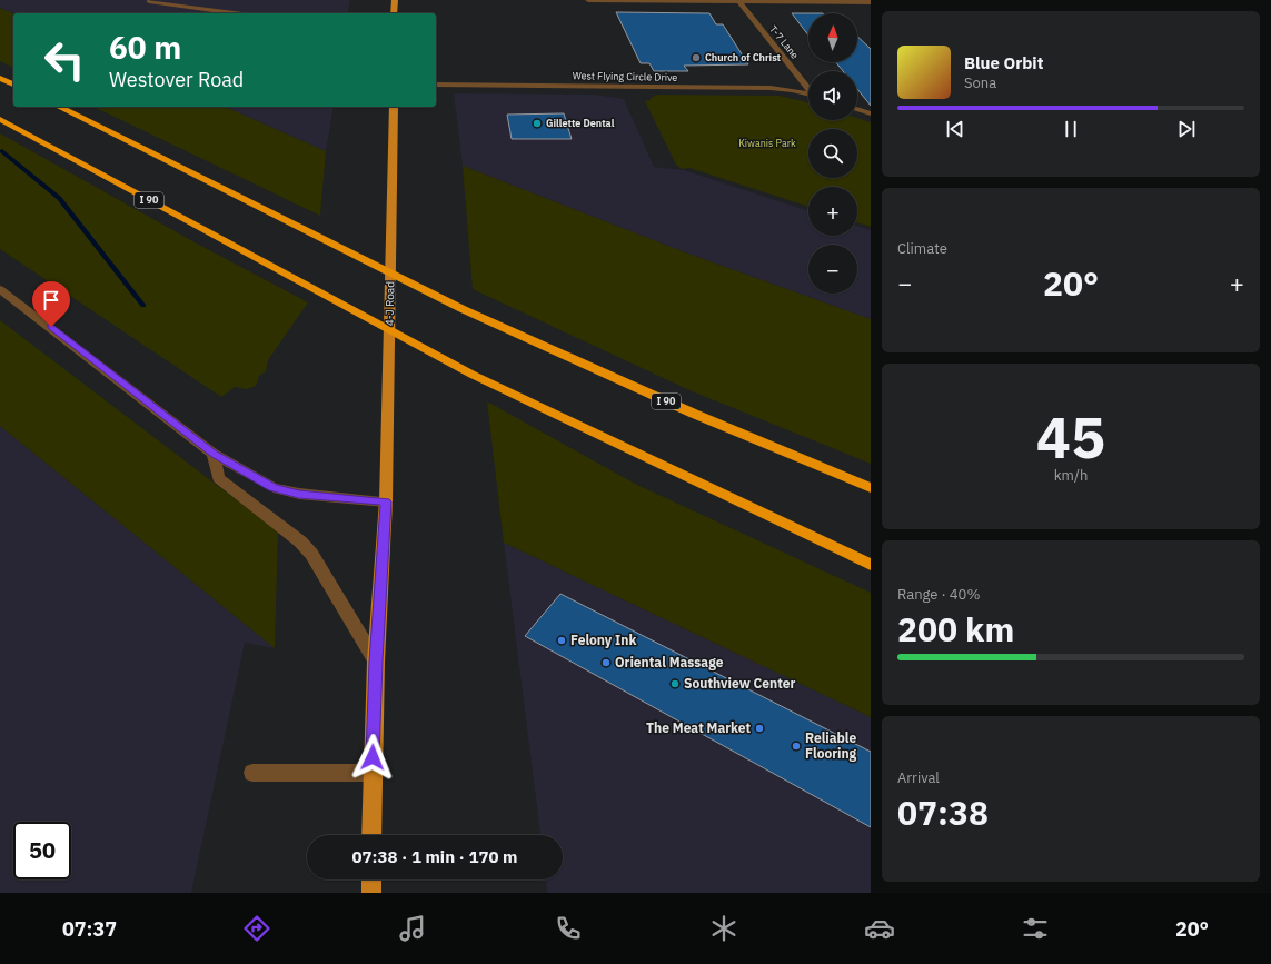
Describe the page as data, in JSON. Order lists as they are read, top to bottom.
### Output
{
  "streets": {
    "highway": ["I 90"],
    "main road": ["4-J Road"],
    "street": ["T-7 Lane", "West Flying Circle Drive"]
  },
  "parks": ["Kiwanis Park"],
  "places": [
    "Church of Christ",
    "Gillette Dental",
    "Felony Ink",
    "Oriental Massage",
    "Southview Center",
    "The Meat Market",
    "Reliable Flooring"
  ],
  "north": "top",
  "page": {
    "map_buttons": ["+", "−"],
    "turn": ["60 m", "Westover Road"],
    "song": ["Blue Orbit", "Sona"],
    "tile": [
      "Climate",
      ["45", "km/h"],
      ["Range · 40%", "200 km"],
      ["Arrival", "07:38"]
    ],
    "heat": ["−", "20°", "+"],
    "limit": "50",
    "trip": "07:38 · 1 min · 170 m",
    "tabs": ["07:37", "20°"]
  }
}
